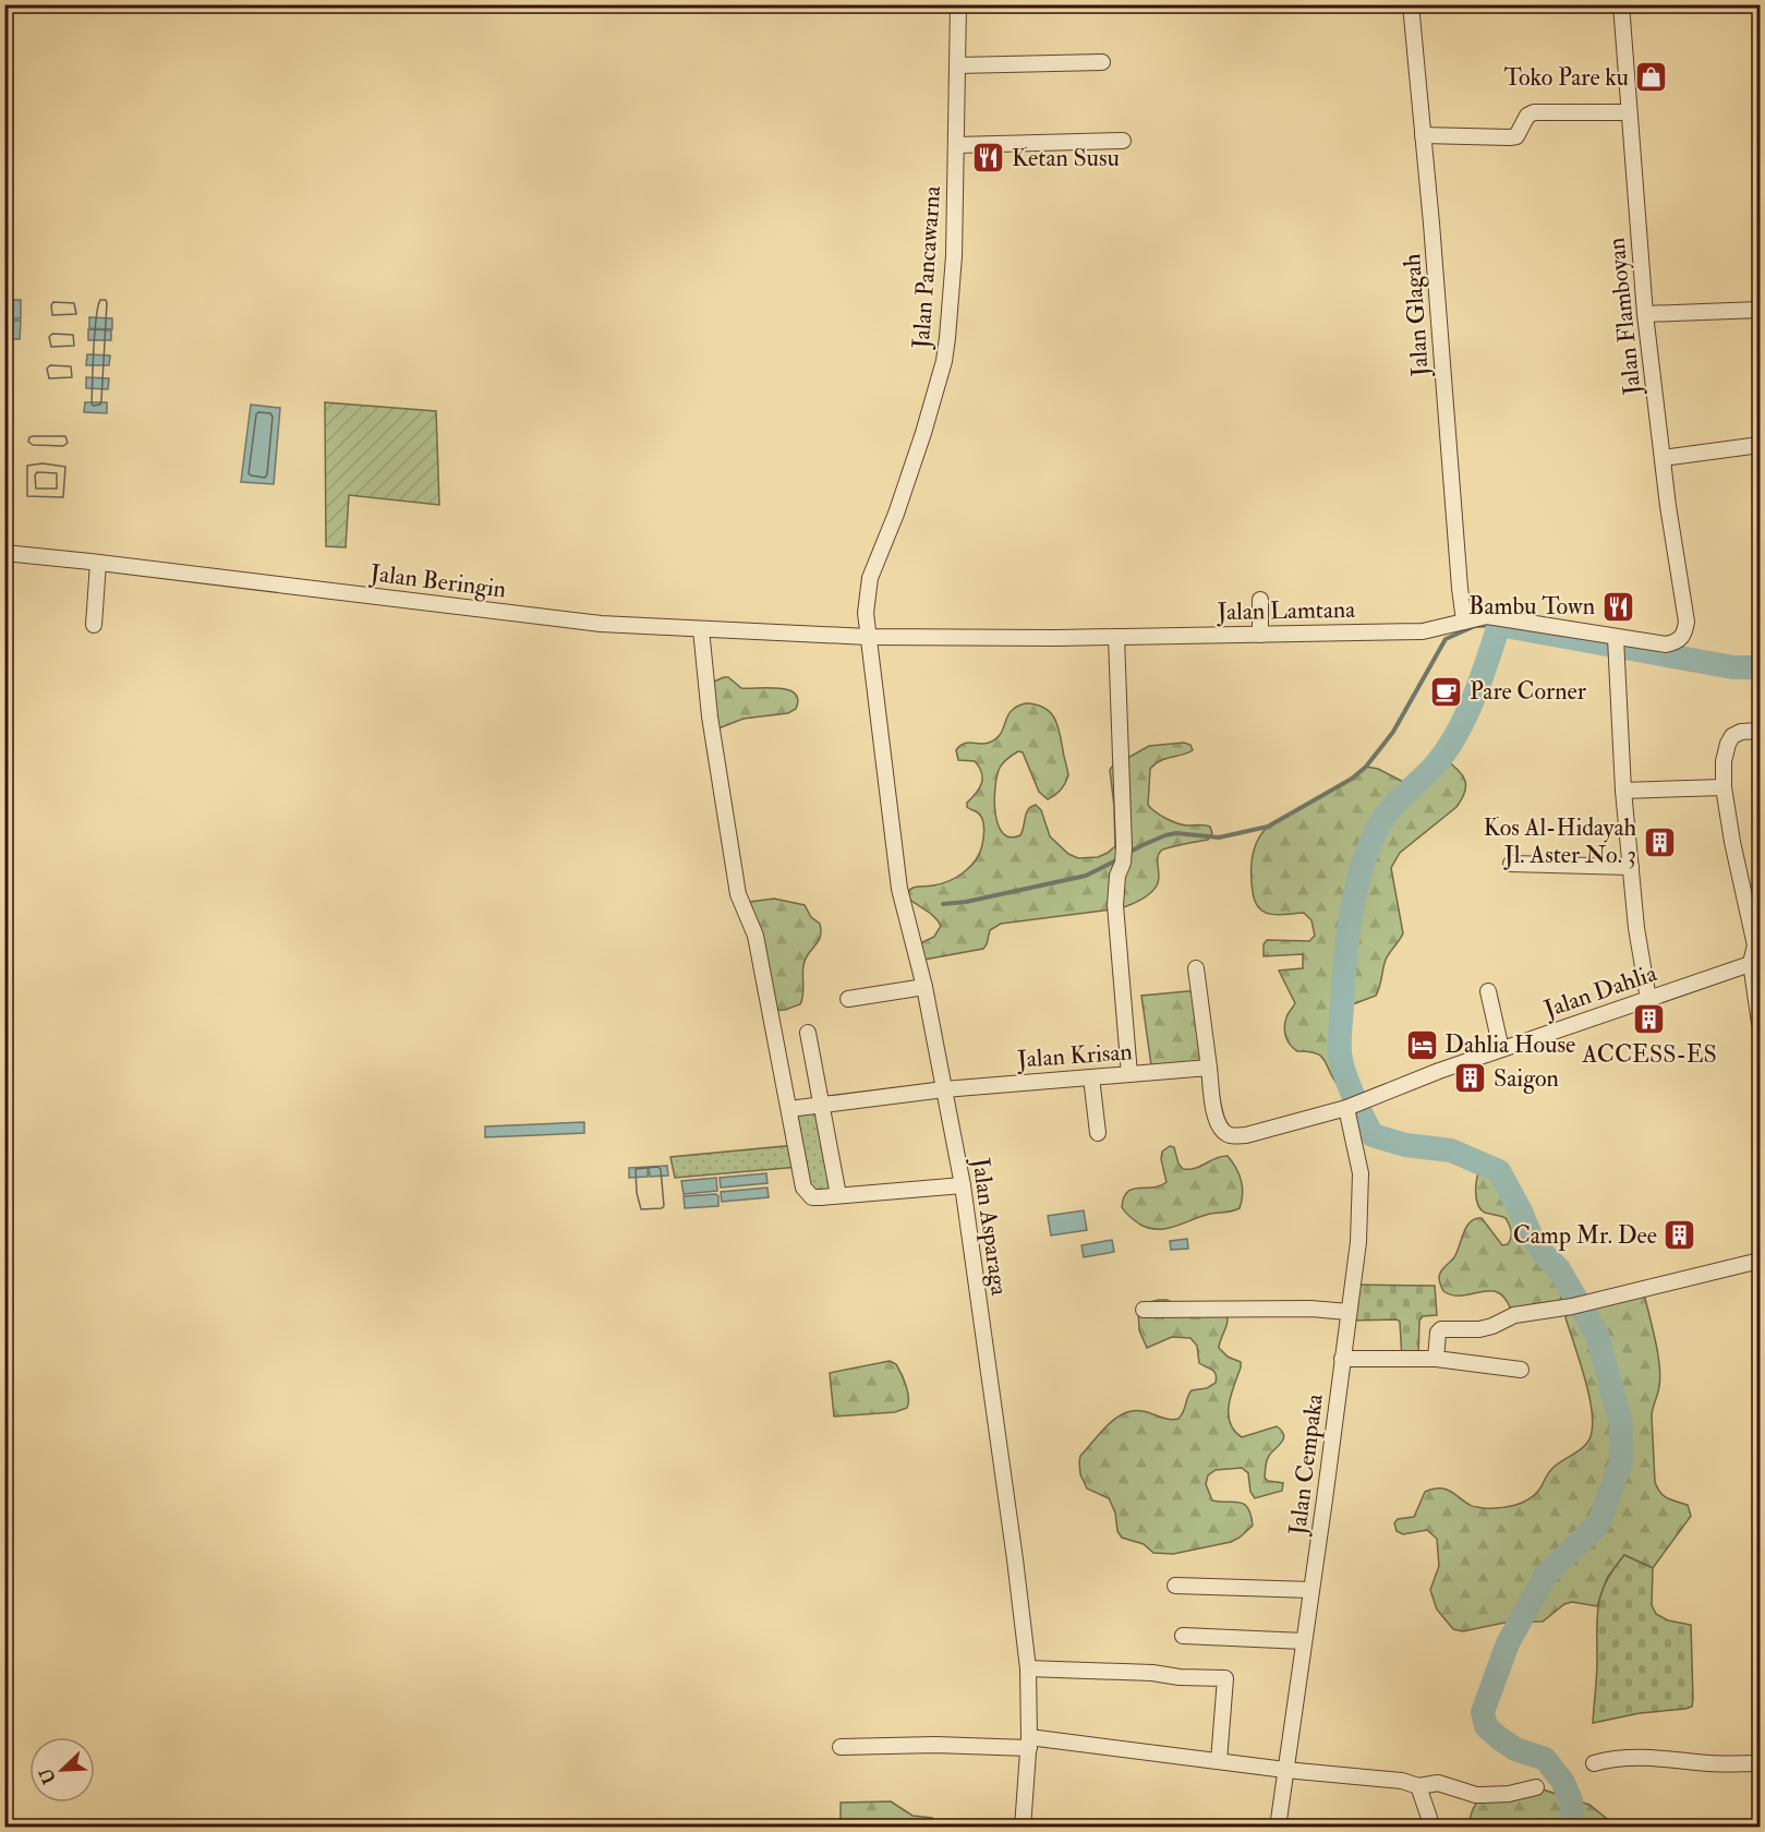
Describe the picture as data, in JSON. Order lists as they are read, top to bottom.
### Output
{
  "streets": {
    "street": [
      "Jalan Pancawarna",
      "Jalan Glagah",
      "Jalan Flamboyan",
      "Jalan Beringin",
      "Jalan Lamtana",
      "Jalan Dahlia",
      "Jalan Krisan",
      "Jalan Asparaga",
      "Jalan Cempaka"
    ]
  },
  "crossings": [
    ["Jalan Pancawarna", "Jalan Beringin"],
    ["Jalan Pancawarna", "Jalan Lamtana"],
    ["Jalan Pancawarna", "Jalan Asparaga"],
    ["Jalan Glagah", "Jalan Lamtana"],
    ["Jalan Flamboyan", "Jalan Lamtana"],
    ["Jalan Beringin", "Jalan Lamtana"],
    ["Jalan Beringin", "Jalan Asparaga"],
    ["Jalan Lamtana", "Jalan Asparaga"],
    ["Jalan Dahlia", "Jalan Cempaka"],
    ["Jalan Krisan", "Jalan Asparaga"]
  ],
  "places": {
    "shop": ["Toko Pare ku"],
    "restaurant": ["Ketan Susu", "Bambu Town"],
    "cafe": ["Pare Corner"],
    "building": [
      "Kos Al-Hidayah Jl. Aster No. 3",
      "ACCESS-ES",
      "Saigon",
      "Camp Mr. Dee"
    ],
    "hotel": ["Dahlia House"]
  },
  "north": "bottom left"
}
